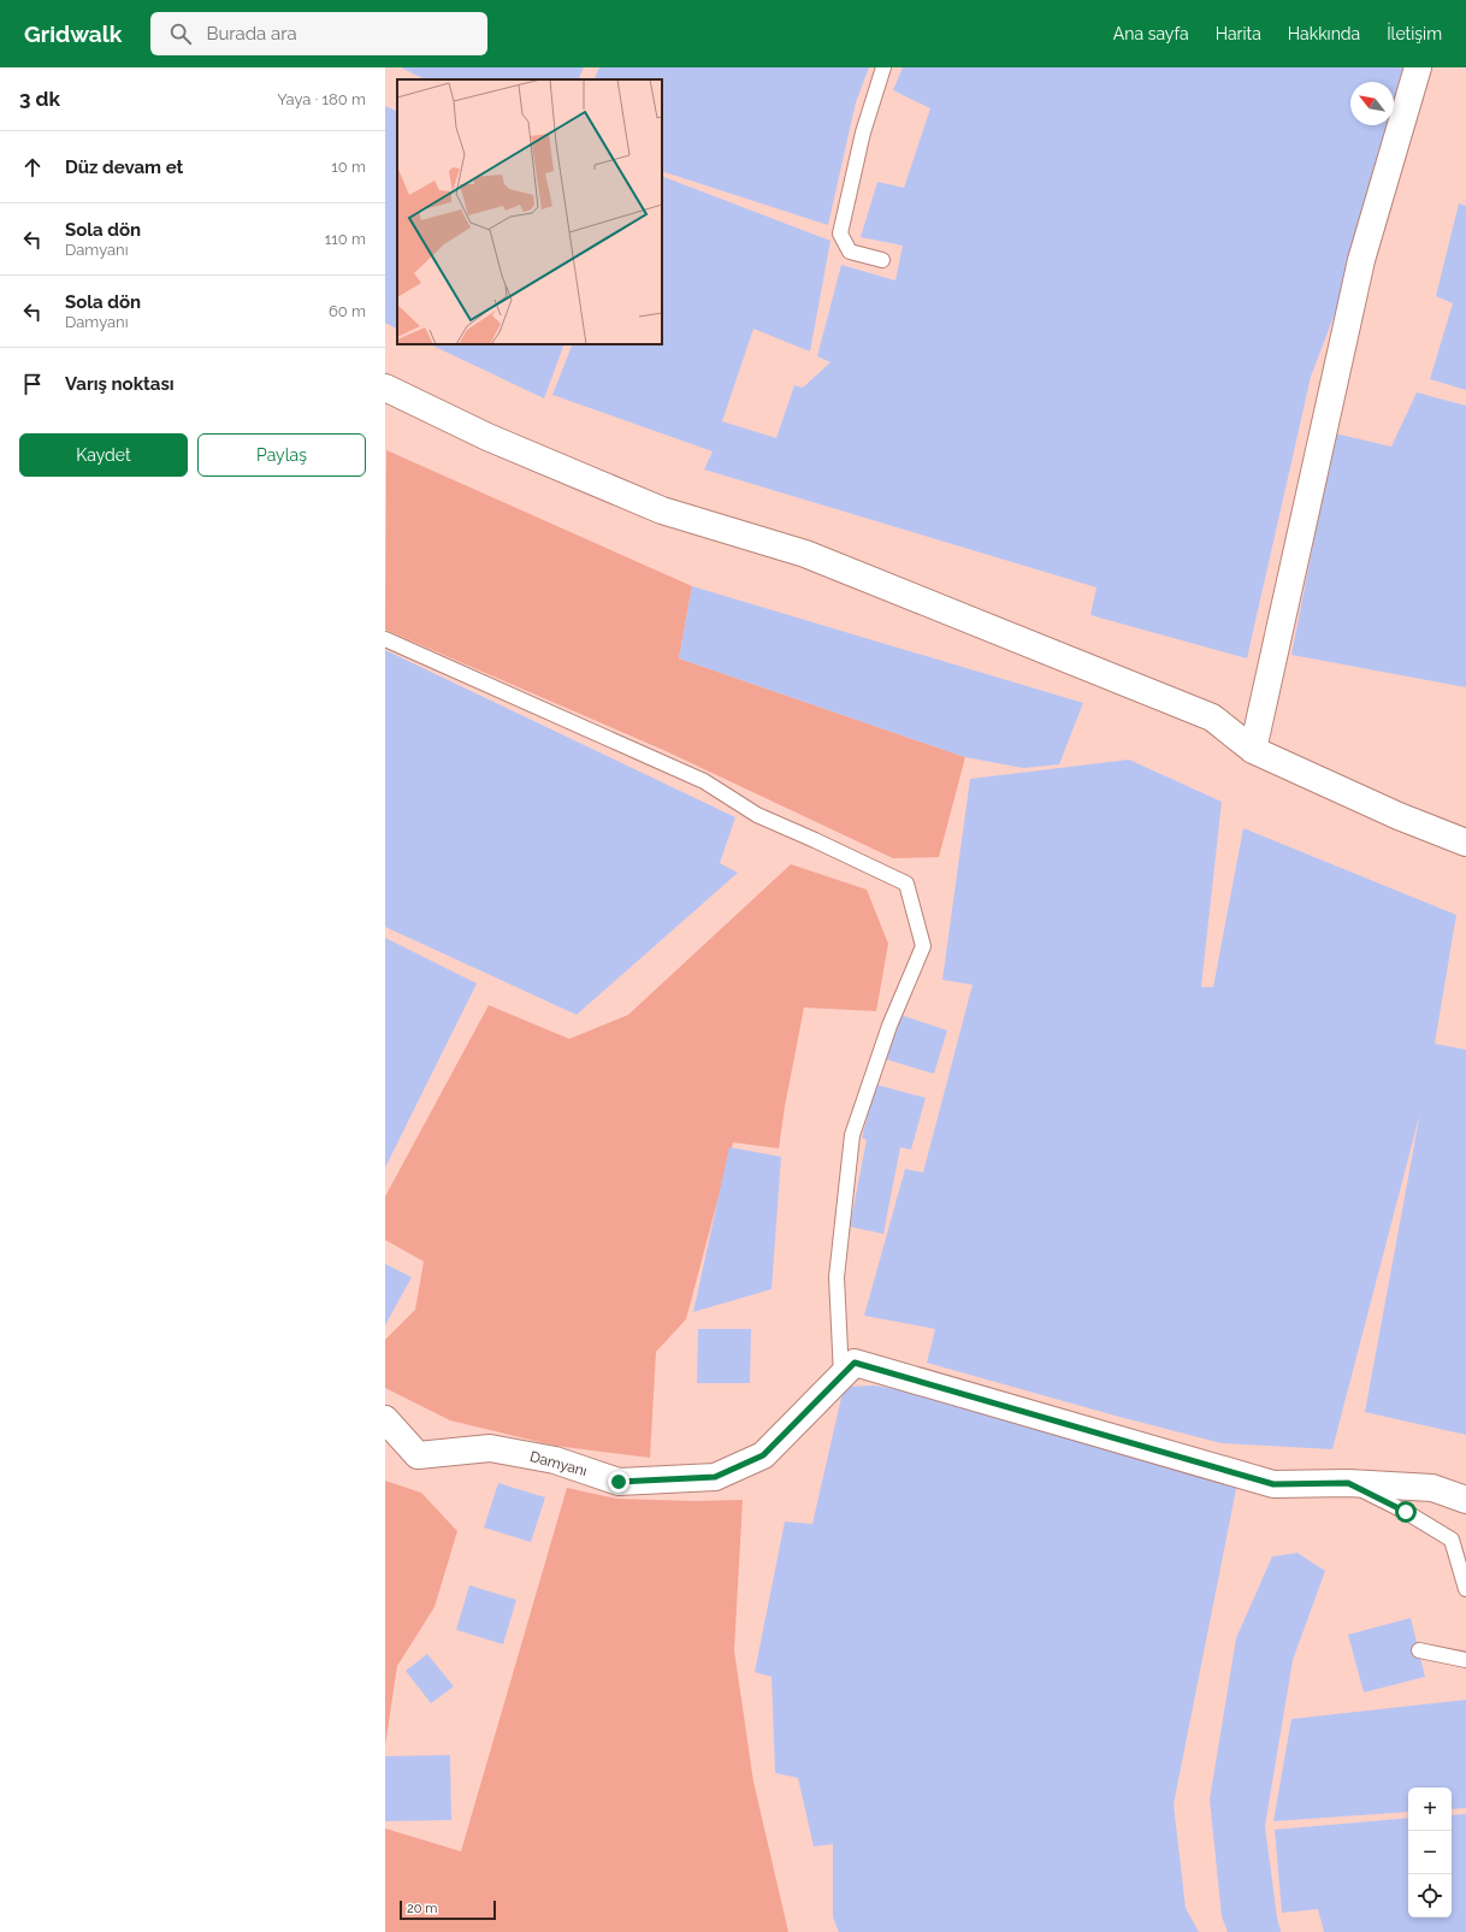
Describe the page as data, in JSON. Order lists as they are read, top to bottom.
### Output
{
  "streets": {
    "street": ["Damyanı"]
  },
  "scale_bar": "20 m",
  "north": "top left",
  "page": {
    "header": "Gridwalk",
    "search": "Burada ara",
    "nav": [
      "Ana sayfa",
      "Harita",
      "Hakkında",
      "İletişim"
    ],
    "heading": ["3 dk", "Yaya · 180 m"],
    "list": [
      ["Düz devam et", "10 m"],
      ["Sola dön", "Damyanı", "110 m"],
      ["Sola dön", "Damyanı", "60 m"],
      "Varış noktası"
    ],
    "buttons": ["Kaydet", "Paylaş"],
    "map_buttons": ["+", "−"],
    "scale": "20 m"
  }
}
